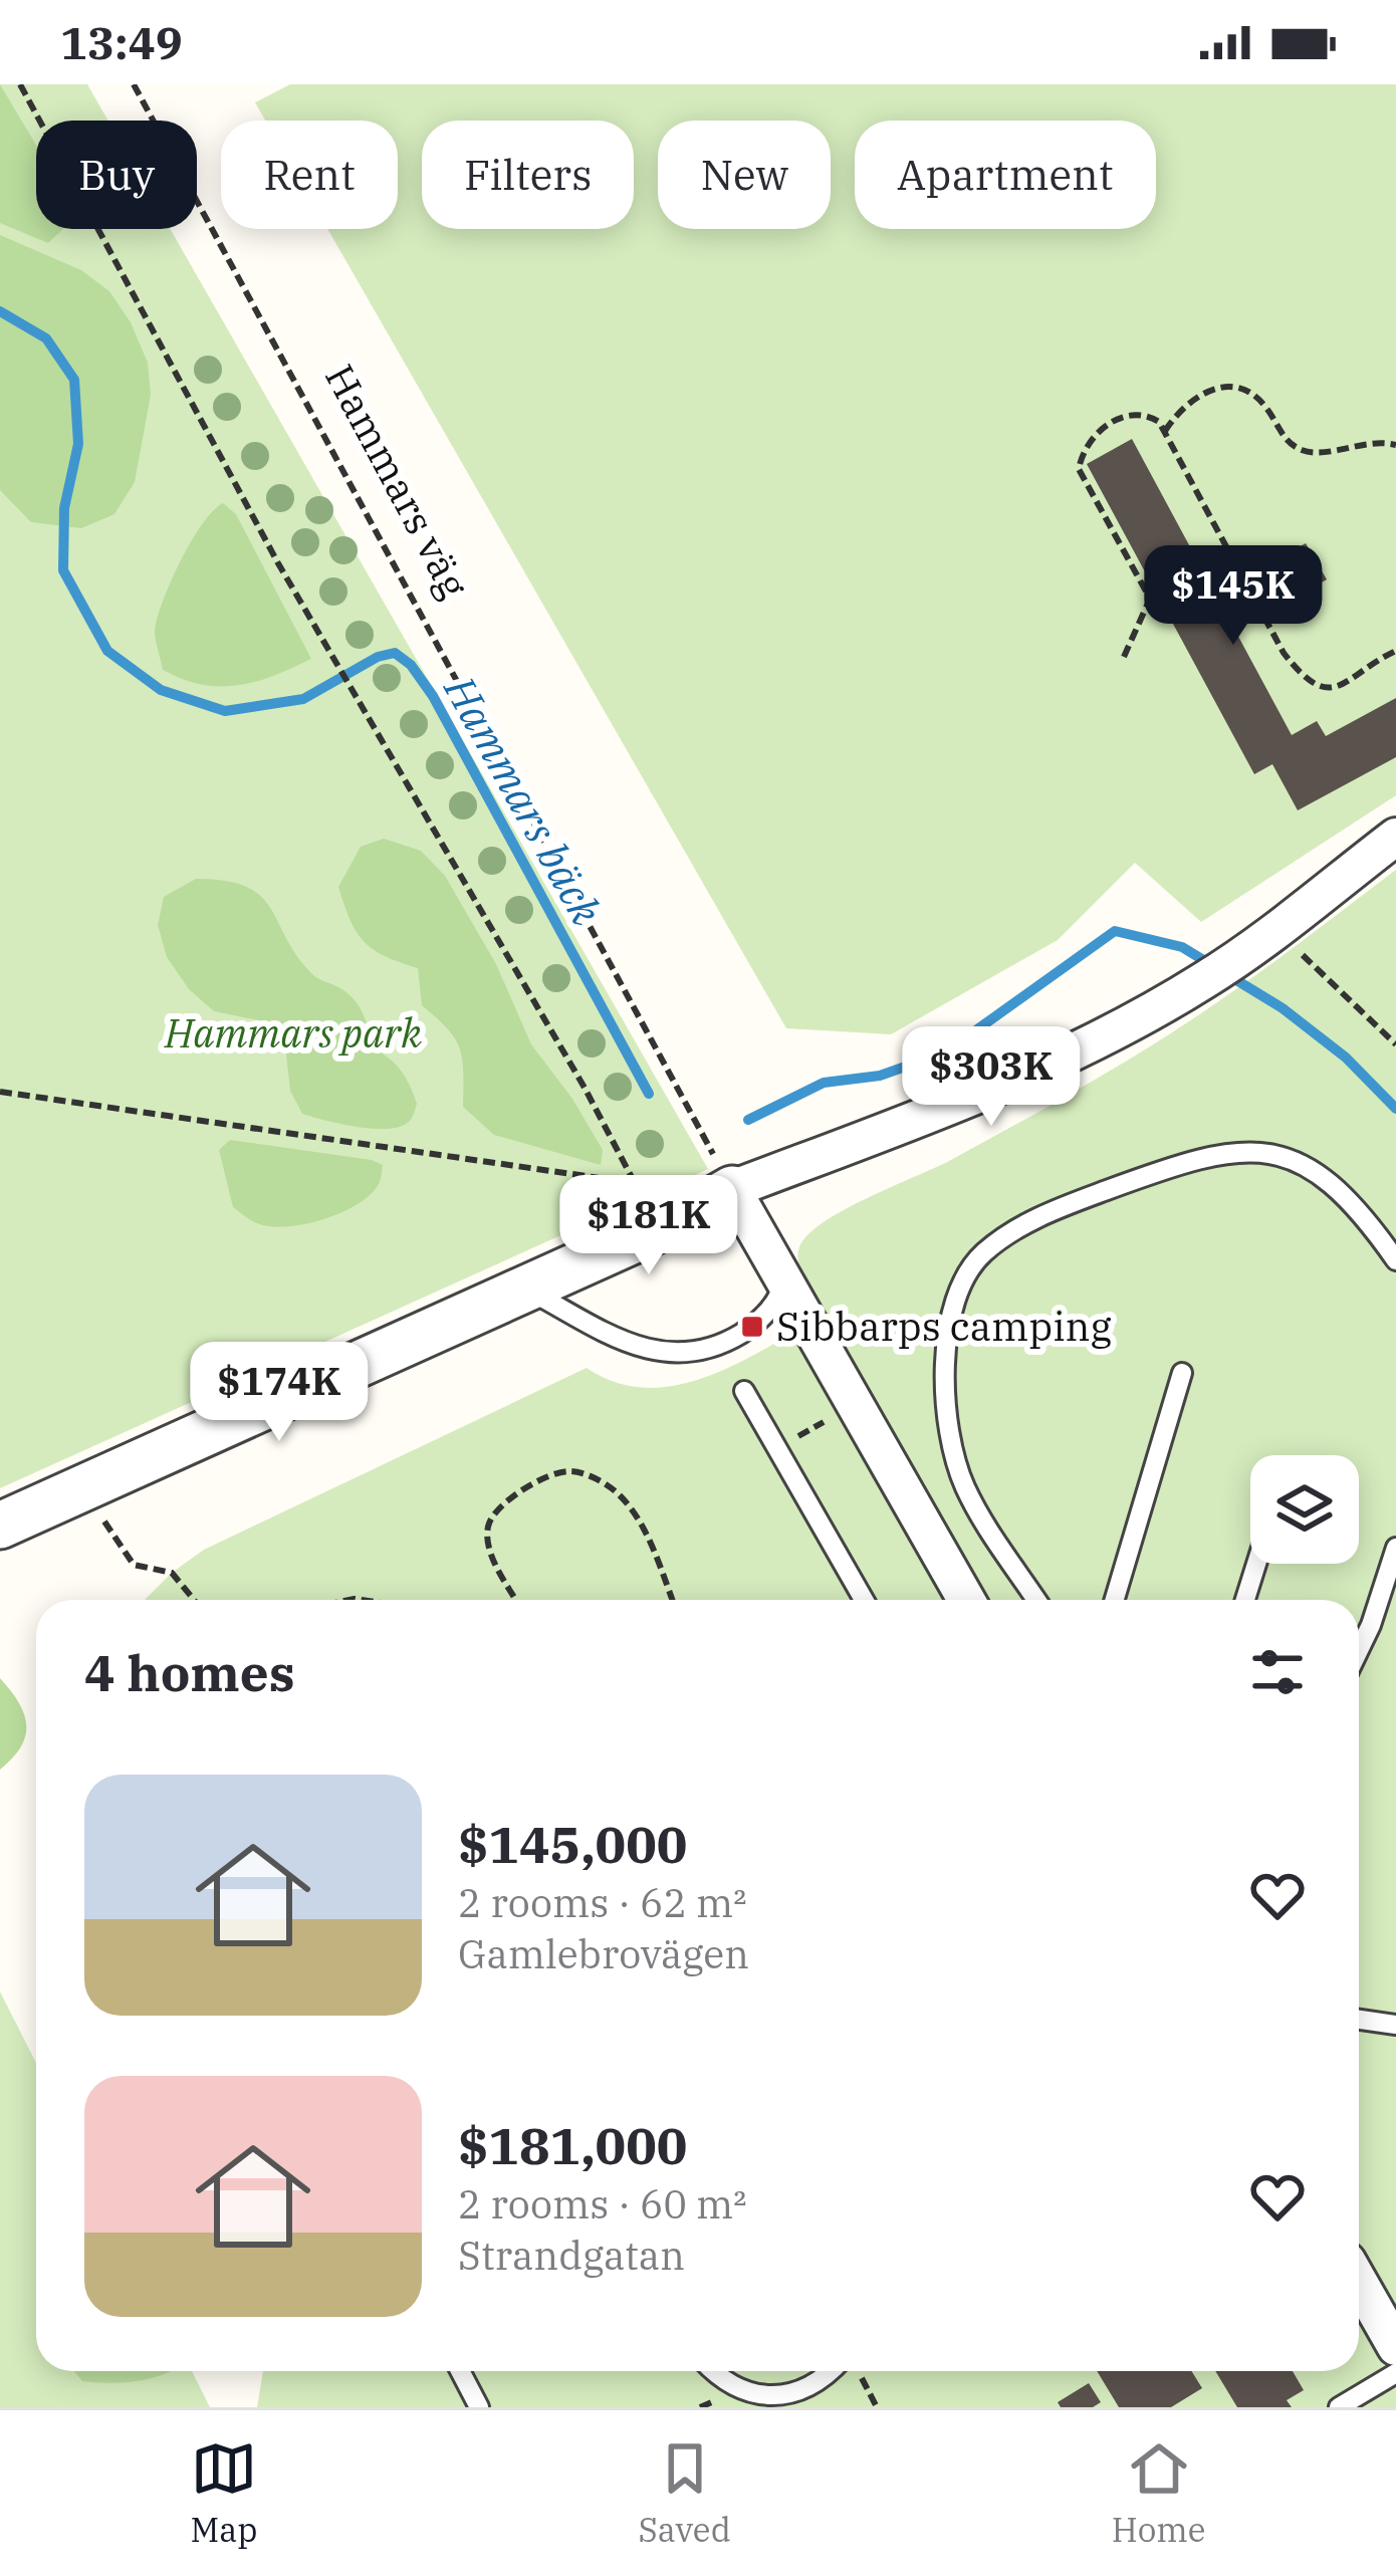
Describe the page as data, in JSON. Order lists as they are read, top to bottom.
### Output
{
  "streets": {
    "path": ["Hammars väg"]
  },
  "water": ["Hammars bäck"],
  "parks": ["Hammars park"],
  "places": {
    "transit": ["Sibbarps camping"]
  },
  "page": {
    "status": "13:49",
    "chip": [
      "Buy",
      "Rent",
      "Filters",
      "New",
      "Apartment"
    ],
    "price": [
      "$145K",
      "$303K",
      "$181K",
      "$174K"
    ],
    "heading": "4 homes",
    "list": [
      {
        "name": "$145,000",
        "note": "2 rooms · 62 m² · Gamlebrovägen"
      },
      {
        "name": "$181,000",
        "note": "2 rooms · 60 m² · Strandgatan"
      }
    ],
    "tabs": ["Map", "Saved", "Home"]
  }
}
